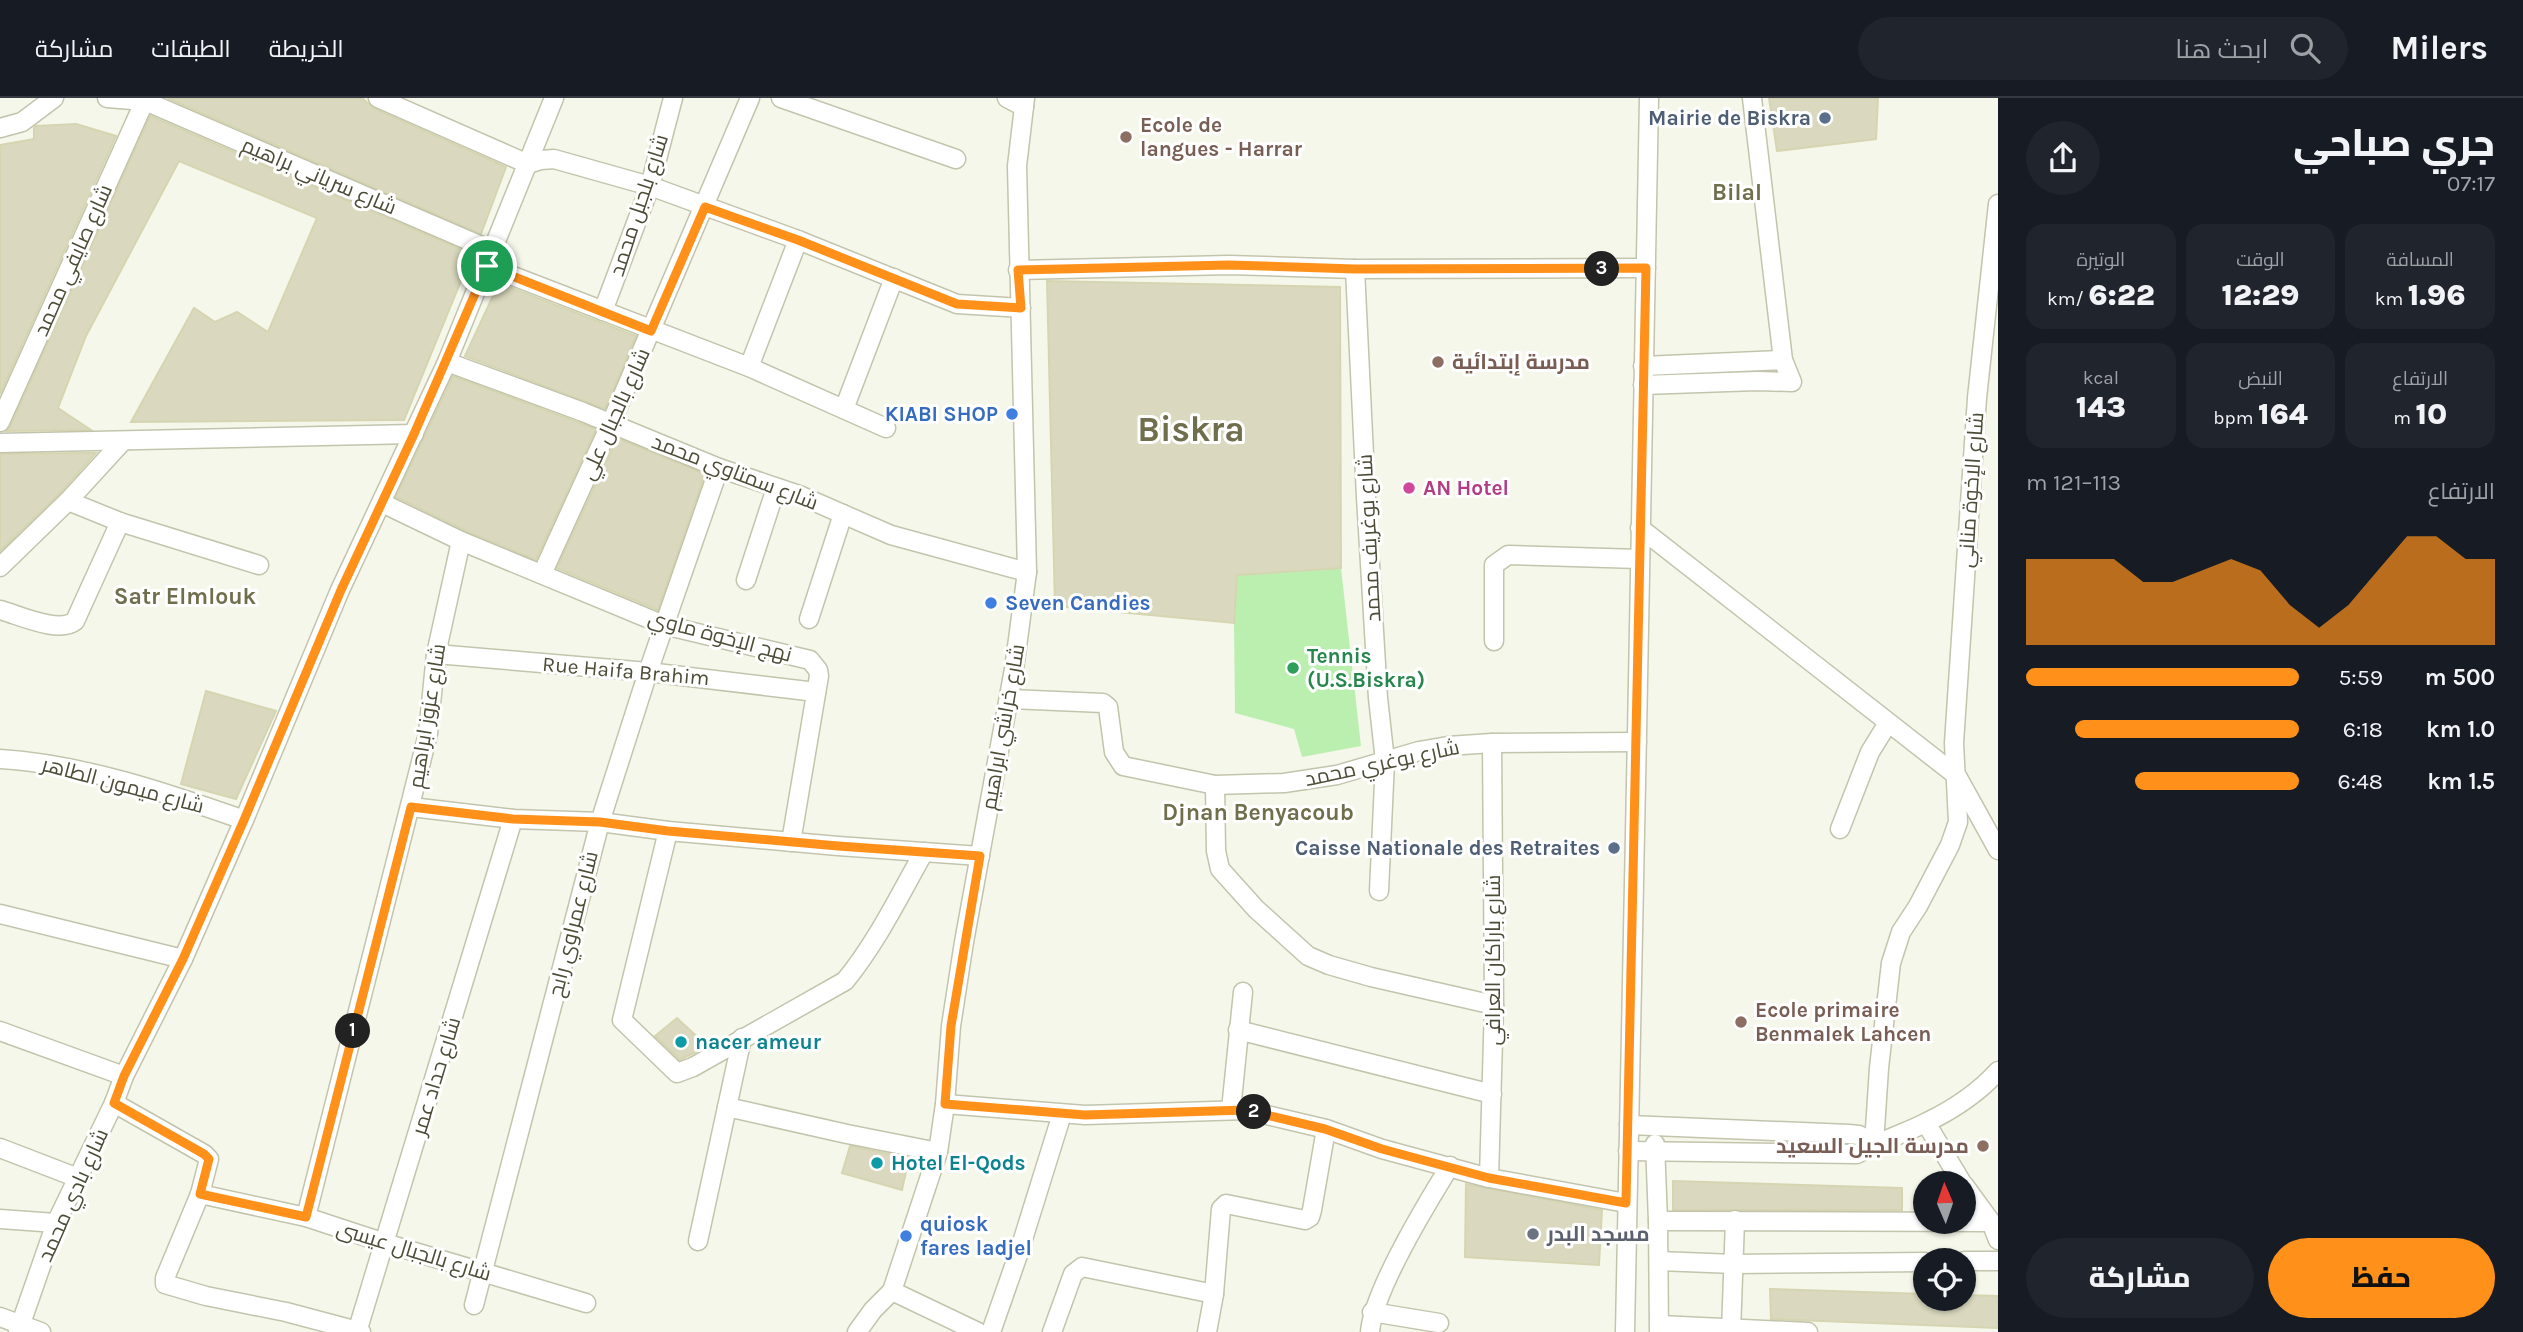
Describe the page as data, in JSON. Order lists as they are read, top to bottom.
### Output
{
  "streets": {
    "street": [
      "شارع سرياني براهيم",
      "شارع بلجبل محمد",
      "شارع صايفي محمد",
      "شارع بالجبال علي",
      "شارع سمتاوي محمد",
      "شارع الإخوة مناني",
      "شارع بوغريف محمد",
      "نهج الإخوة ماوي",
      "Rue Haifa Brahim",
      "شارع عزوز ابراهيم",
      "شارع خراشي ابراهيم",
      "شارع بوغري محمد",
      "شارع ميمون الطاهر",
      "شارع عمراوي رابح",
      "شارع باراكان العرافي",
      "شارع حداد عمر",
      "شارع بادي محمد",
      "شارع بالجبال عيسى"
    ]
  },
  "crossings": [
    ["شارع سرياني براهيم", "شارع بلجبل محمد"],
    ["شارع سرياني براهيم", "شارع صايفي محمد"],
    ["شارع سرياني براهيم", "شارع بالجبال علي"],
    ["شارع سرياني براهيم", "شارع بادي محمد"],
    ["شارع بالجبال علي", "شارع سمتاوي محمد"],
    ["شارع بالجبال علي", "نهج الإخوة ماوي"],
    ["شارع سمتاوي محمد", "شارع خراشي ابراهيم"],
    ["شارع سمتاوي محمد", "شارع عمراوي رابح"],
    ["شارع سمتاوي محمد", "شارع بادي محمد"],
    ["شارع بوغريف محمد", "شارع بوغري محمد"],
    ["نهج الإخوة ماوي", "Rue Haifa Brahim"],
    ["نهج الإخوة ماوي", "شارع عزوز ابراهيم"],
    ["نهج الإخوة ماوي", "شارع عمراوي رابح"],
    ["نهج الإخوة ماوي", "شارع بادي محمد"],
    ["Rue Haifa Brahim", "شارع عزوز ابراهيم"],
    ["Rue Haifa Brahim", "شارع عمراوي رابح"],
    ["شارع عزوز ابراهيم", "شارع بالجبال عيسى"],
    ["شارع خراشي ابراهيم", "شارع بوغري محمد"],
    ["شارع بوغري محمد", "شارع باراكان العرافي"],
    ["شارع ميمون الطاهر", "شارع بادي محمد"],
    ["شارع عمراوي رابح", "شارع بالجبال عيسى"],
    ["شارع حداد عمر", "شارع بالجبال عيسى"]
  ],
  "districts": [
    "Bilal",
    "Biskra",
    "Satr Elmlouk",
    "Djnan Benyacoub"
  ],
  "places": [
    "Mairie de Biskra",
    "Ecole de langues - Harrar",
    "مدرسة إبتدائية",
    "KIABI SHOP",
    "AN Hotel",
    "Seven Candies",
    "Tennis (U.S.Biskra)",
    "Caisse Nationale des Retraites",
    "Ecole primaire Benmalek Lahcen",
    "nacer ameur",
    "مدرسة الجيل السعيد",
    "Hotel El-Qods",
    "مسجد البدر",
    "quiosk fares ladjel"
  ],
  "north": "top",
  "page": {
    "header": "Milers",
    "search": "ابحث هنا",
    "nav": ["الخريطة", "الطبقات", "مشاركة"],
    "heading": ["جري صباحي", "07:17"],
    "stats": [
      ["المسافة", "1.96 km"],
      ["الوقت", "12:29"],
      ["الوتيرة", "6:22 /km"],
      ["الارتفاع", "10 m"],
      ["النبض", "164 bpm"],
      ["kcal", "143"]
    ],
    "pins": ["3", "1", "2"],
    "chart": ["الارتفاع", "113–121 m"],
    "list": [
      {
        "name": "500 m",
        "note": "5:59"
      },
      {
        "name": "1.0 km",
        "note": "6:18"
      },
      {
        "name": "1.5 km",
        "note": "6:48"
      }
    ],
    "buttons": ["حفظ", "مشاركة"]
  }
}
